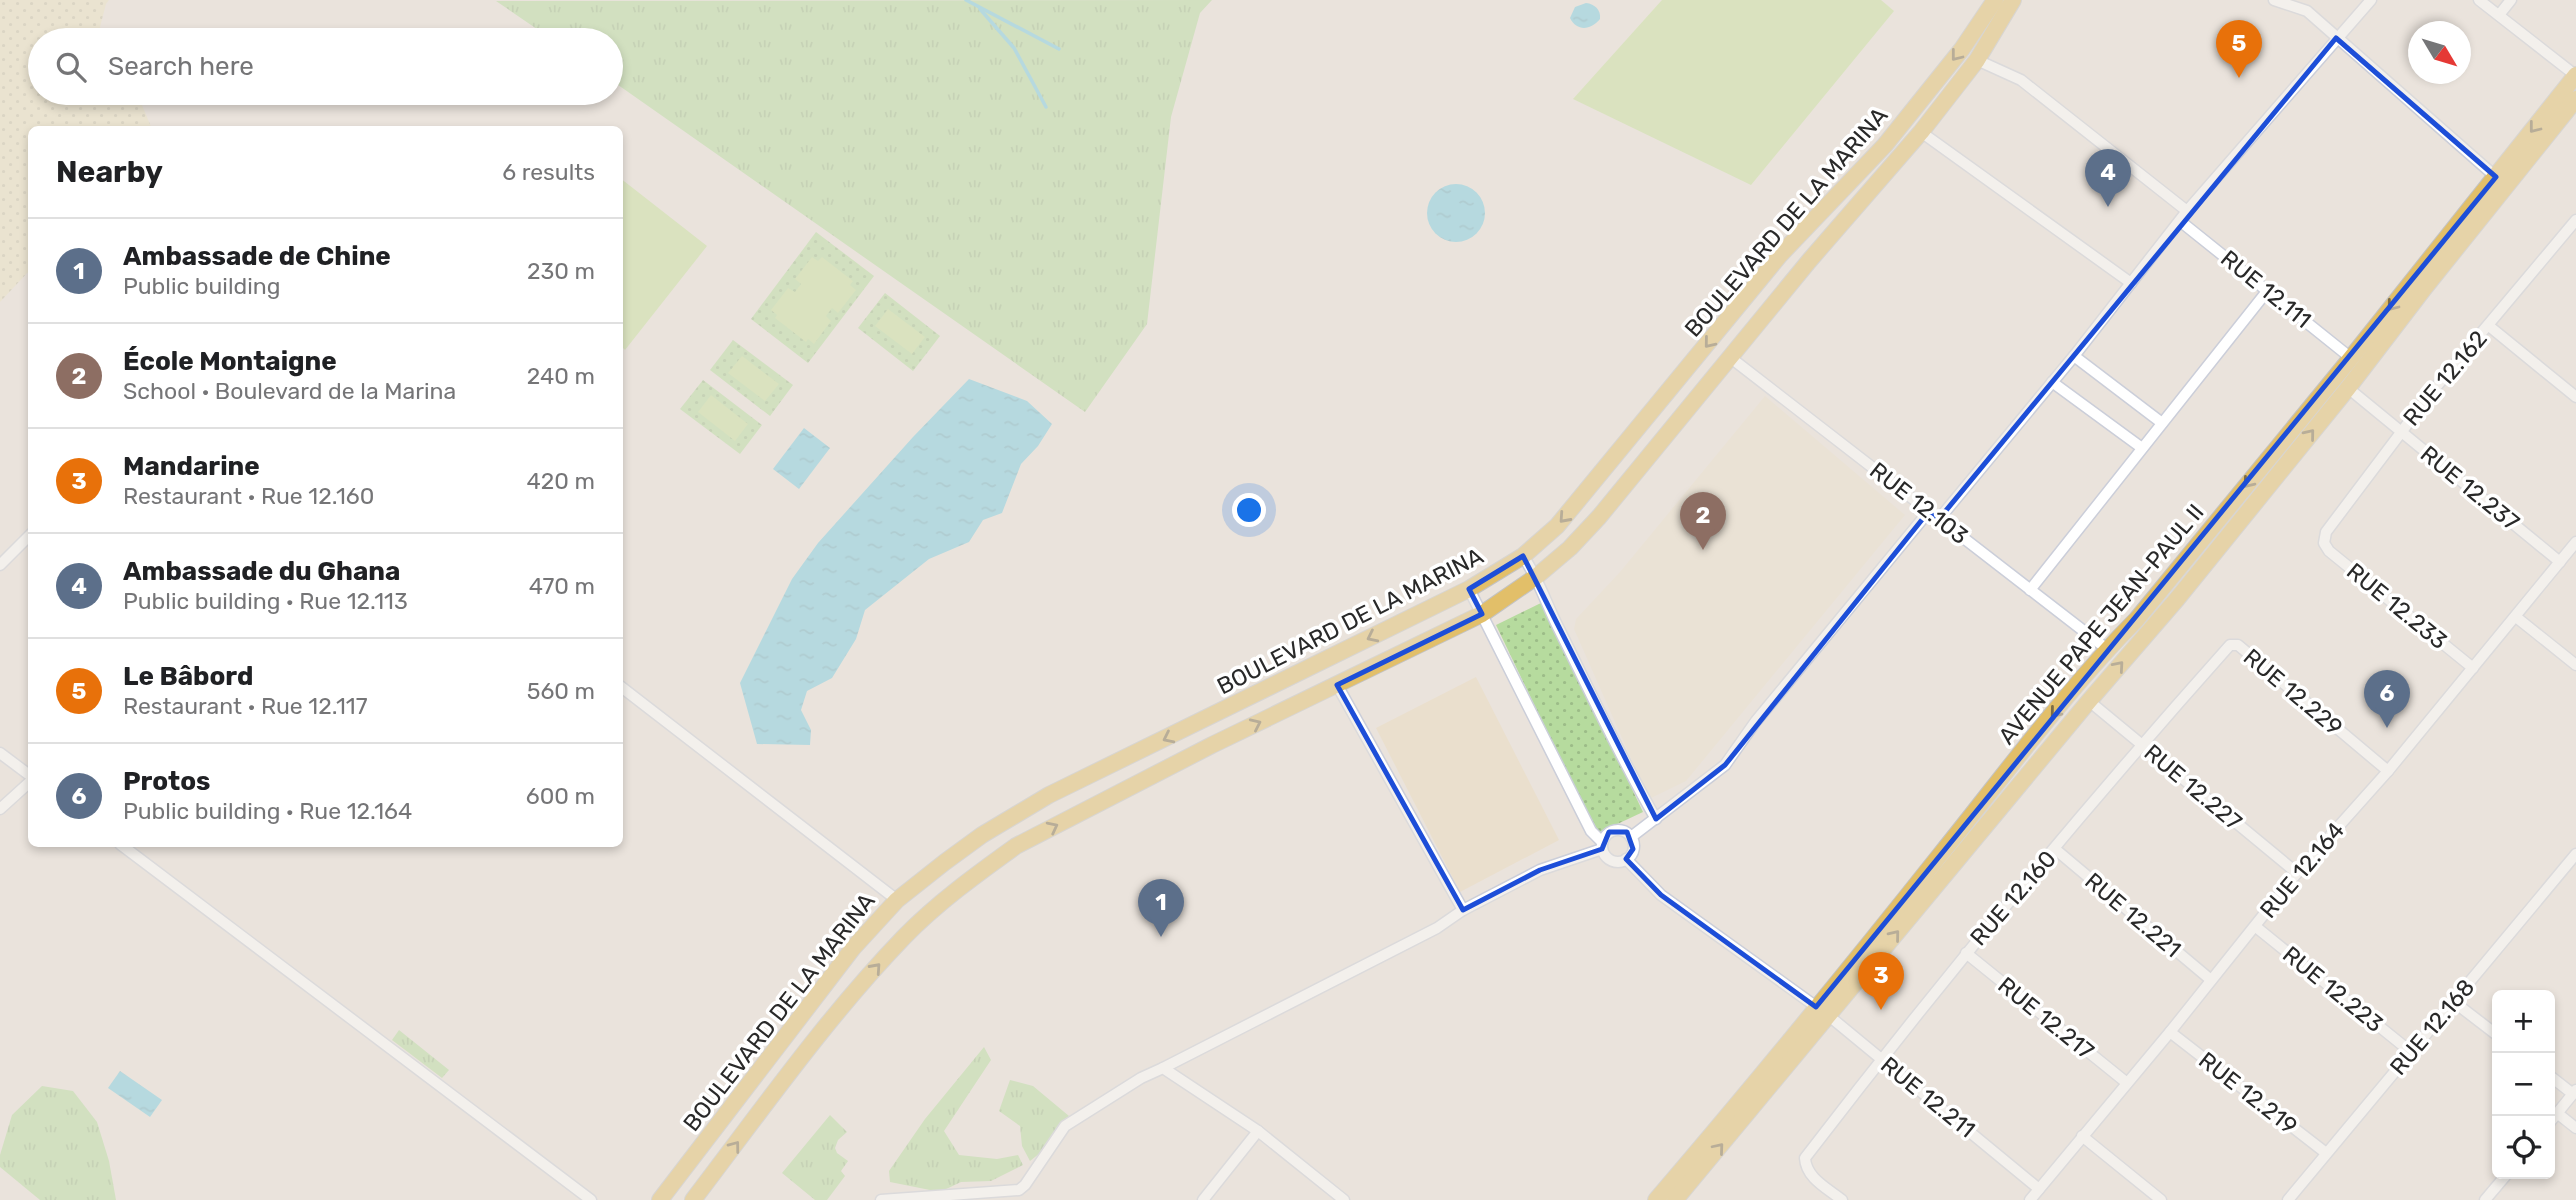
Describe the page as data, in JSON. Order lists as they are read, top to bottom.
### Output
{
  "streets": {
    "main road": ["BOULEVARD DE LA MARINA", "AVENUE PAPE JEAN-PAUL II"],
    "street": [
      "RUE 12.111",
      "RUE 12.162",
      "RUE 12.237",
      "RUE 12.103",
      "RUE 12.233",
      "RUE 12.229",
      "RUE 12.227",
      "RUE 12.164",
      "RUE 12.160",
      "RUE 12.221",
      "RUE 12.223",
      "RUE 12.217",
      "RUE 12.168",
      "RUE 12.219",
      "RUE 12.211"
    ]
  },
  "crossings": [
    ["BOULEVARD DE LA MARINA", "RUE 12.111"],
    ["BOULEVARD DE LA MARINA", "RUE 12.103"],
    ["RUE 12.111", "AVENUE PAPE JEAN-PAUL II"],
    ["RUE 12.162", "RUE 12.237"],
    ["RUE 12.162", "RUE 12.233"],
    ["RUE 12.237", "AVENUE PAPE JEAN-PAUL II"],
    ["RUE 12.237", "RUE 12.164"],
    ["RUE 12.103", "AVENUE PAPE JEAN-PAUL II"],
    ["RUE 12.233", "RUE 12.164"],
    ["AVENUE PAPE JEAN-PAUL II", "RUE 12.227"],
    ["AVENUE PAPE JEAN-PAUL II", "RUE 12.211"],
    ["RUE 12.229", "RUE 12.164"],
    ["RUE 12.229", "RUE 12.160"],
    ["RUE 12.227", "RUE 12.164"],
    ["RUE 12.227", "RUE 12.160"],
    ["RUE 12.164", "RUE 12.221"],
    ["RUE 12.164", "RUE 12.223"],
    ["RUE 12.164", "RUE 12.217"],
    ["RUE 12.164", "RUE 12.219"],
    ["RUE 12.164", "RUE 12.211"],
    ["RUE 12.160", "RUE 12.221"],
    ["RUE 12.160", "RUE 12.217"],
    ["RUE 12.160", "RUE 12.211"],
    ["RUE 12.223", "RUE 12.168"],
    ["RUE 12.168", "RUE 12.219"]
  ],
  "north": "bottom right",
  "page": {
    "pins": [
      "5",
      "4",
      "2",
      "6",
      "1",
      "3"
    ],
    "search": "Search here",
    "heading": ["Nearby", "6 results"],
    "list": [
      {
        "mark": "1",
        "name": "Ambassade de Chine",
        "note": "Public building",
        "value": "230 m"
      },
      {
        "mark": "2",
        "name": "École Montaigne",
        "note": "School · Boulevard de la Marina",
        "value": "240 m"
      },
      {
        "mark": "3",
        "name": "Mandarine",
        "note": "Restaurant · Rue 12.160",
        "value": "420 m"
      },
      {
        "mark": "4",
        "name": "Ambassade du Ghana",
        "note": "Public building · Rue 12.113",
        "value": "470 m"
      },
      {
        "mark": "5",
        "name": "Le Bâbord",
        "note": "Restaurant · Rue 12.117",
        "value": "560 m"
      },
      {
        "mark": "6",
        "name": "Protos",
        "note": "Public building · Rue 12.164",
        "value": "600 m"
      }
    ],
    "map_buttons": ["+", "−"]
  }
}
